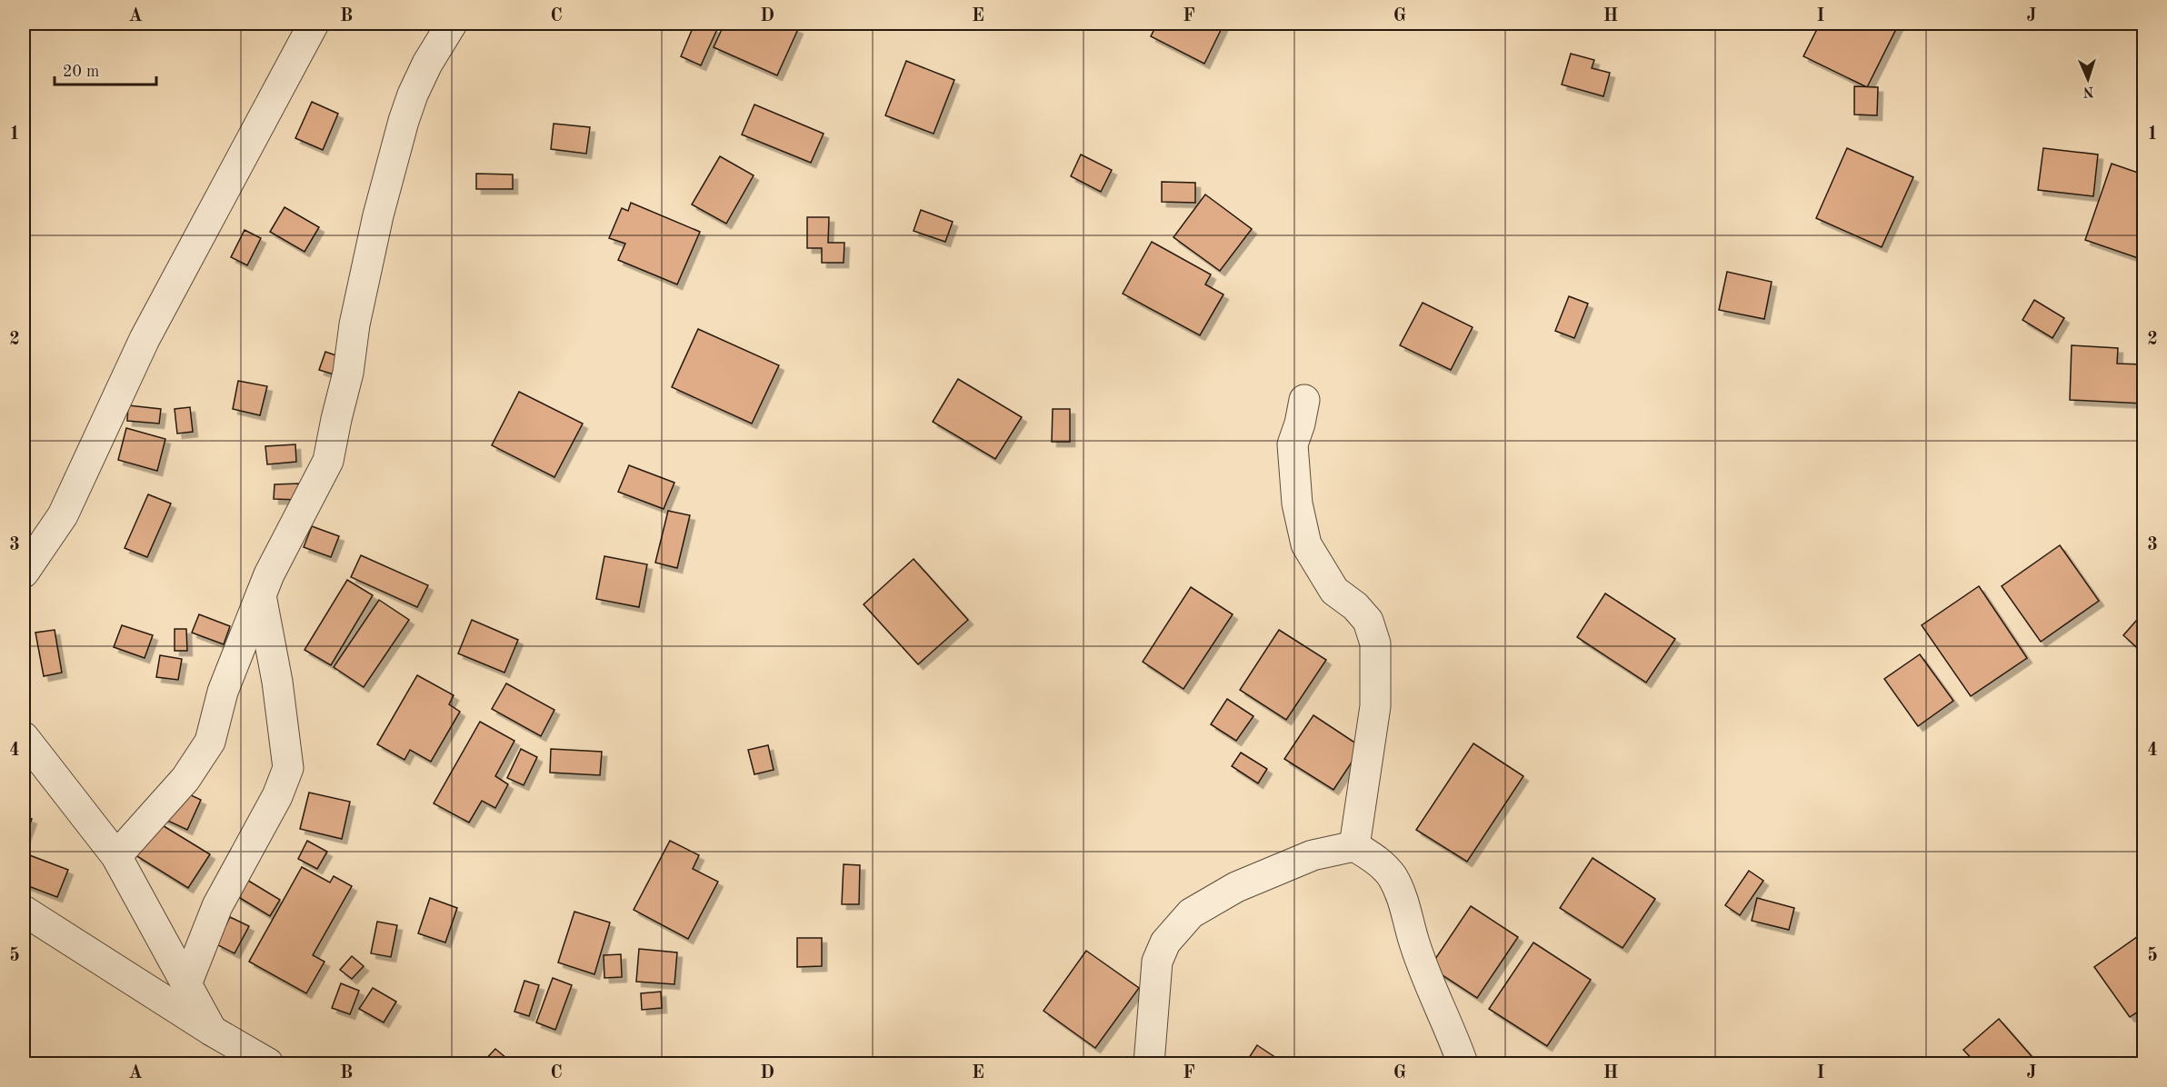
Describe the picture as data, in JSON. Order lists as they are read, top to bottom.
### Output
{
  "scale_bar": "20 m",
  "north": "bottom",
  "grid": {
    "columns": [
      "A",
      "B",
      "C",
      "D",
      "E",
      "F",
      "G",
      "H",
      "I",
      "J"
    ],
    "rows": [
      "1",
      "2",
      "3",
      "4",
      "5"
    ]
  }
}
